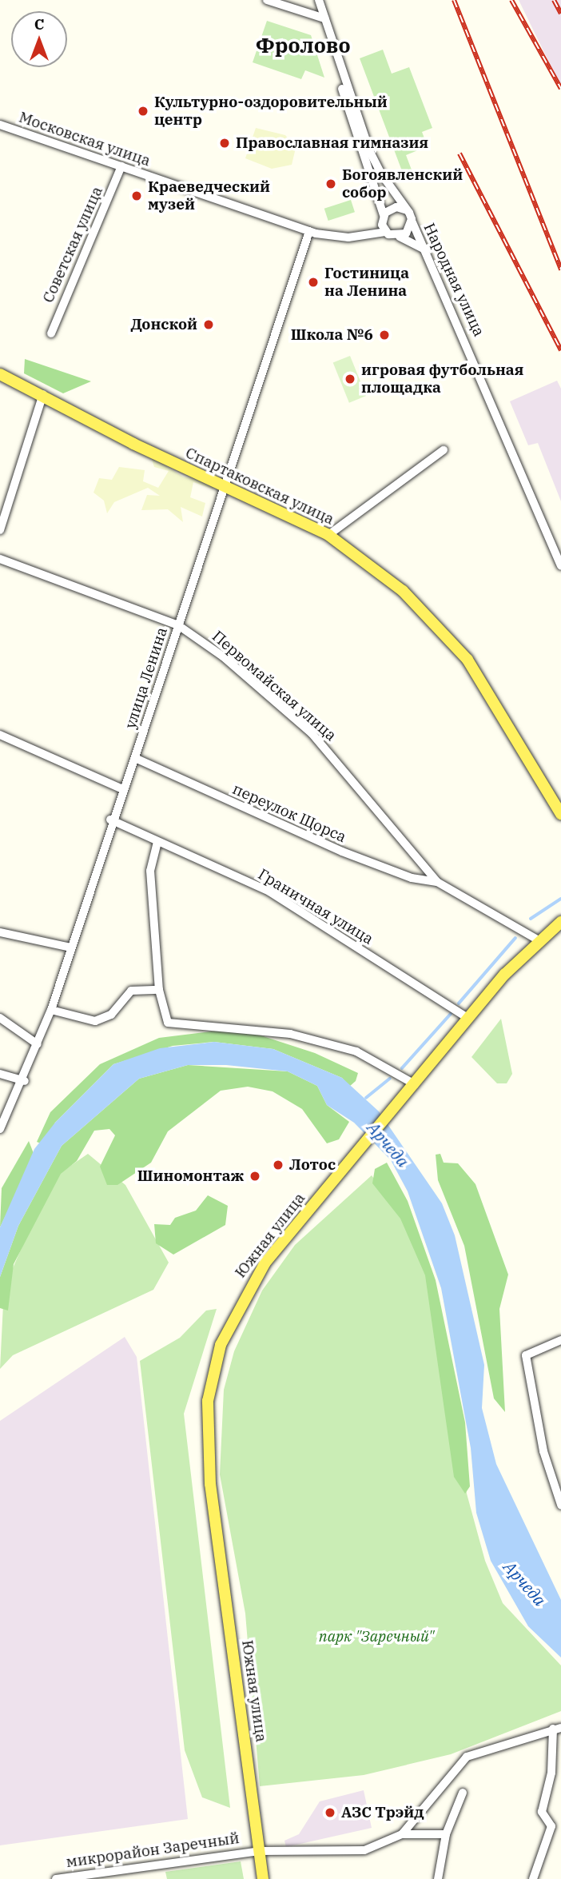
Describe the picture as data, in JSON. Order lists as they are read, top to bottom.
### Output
{
  "streets": {
    "main road": ["Спартаковская улица", "Южная улица", "микрорайон Заречный"],
    "street": [
      "Московская улица",
      "Советская улица",
      "Народная улица",
      "улица Ленина",
      "Первомайская улица",
      "переулок Щорса",
      "Граничная улица"
    ]
  },
  "crossings": [
    ["Московская улица", "Советская улица"],
    ["Московская улица", "Народная улица"],
    ["Московская улица", "улица Ленина"],
    ["Спартаковская улица", "улица Ленина"],
    ["улица Ленина", "Первомайская улица"],
    ["улица Ленина", "переулок Щорса"],
    ["улица Ленина", "Граничная улица"],
    ["Первомайская улица", "переулок Щорса"],
    ["Первомайская улица", "Южная улица"],
    ["Граничная улица", "Южная улица"],
    ["Южная улица", "микрорайон Заречный"]
  ],
  "districts": ["Фролово"],
  "water": ["Арчеда"],
  "parks": ["парк \"Заречный\""],
  "places": [
    "Культурно-оздоровительный центр",
    "Православная гимназия",
    "Богоявленский собор",
    "Краеведческий музей",
    "Гостиница на Ленина",
    "Донской",
    "Школа №6",
    "игровая футбольная площадка",
    "Лотос",
    "Шиномонтаж",
    "АЗС Трэйд"
  ],
  "north": "top"
}
